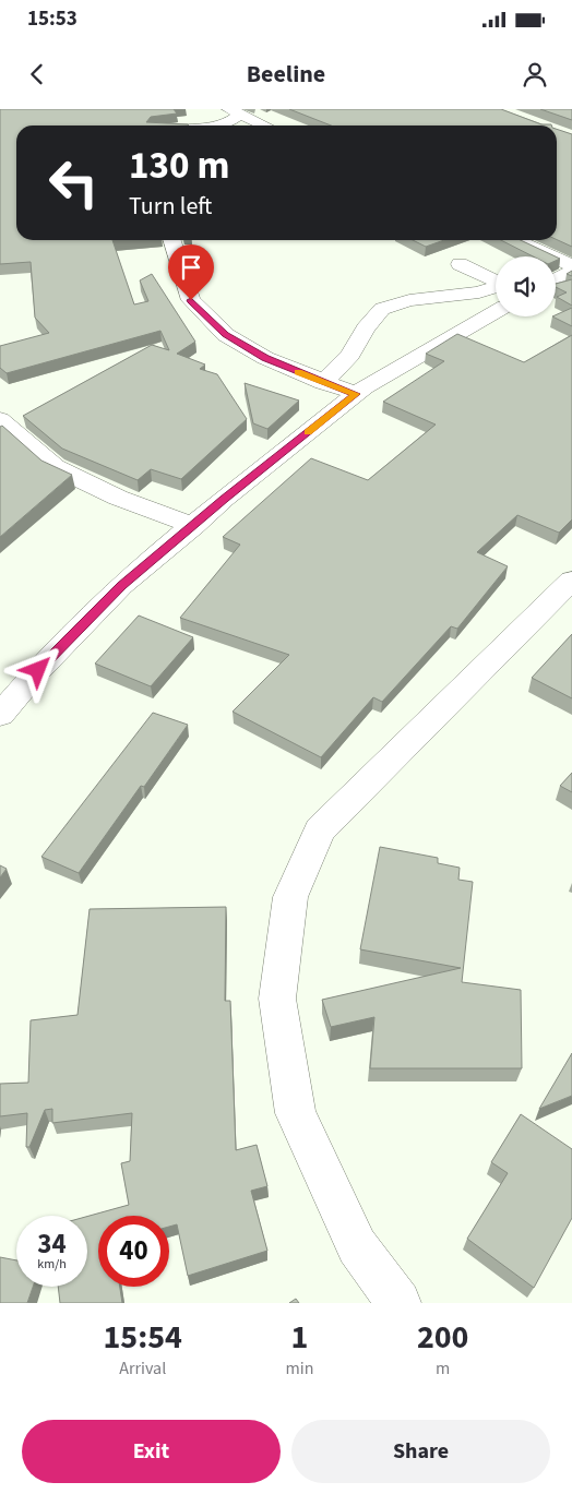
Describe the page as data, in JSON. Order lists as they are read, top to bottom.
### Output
{
  "page": {
    "status": "15:53",
    "header": "Beeline",
    "turn": ["130 m", "Turn left"],
    "speed": "34 km/h",
    "limit": "40",
    "eta": [
      "15:54",
      "Arrival",
      "1",
      "min",
      "200",
      "m"
    ],
    "buttons": ["Exit", "Share"]
  }
}
